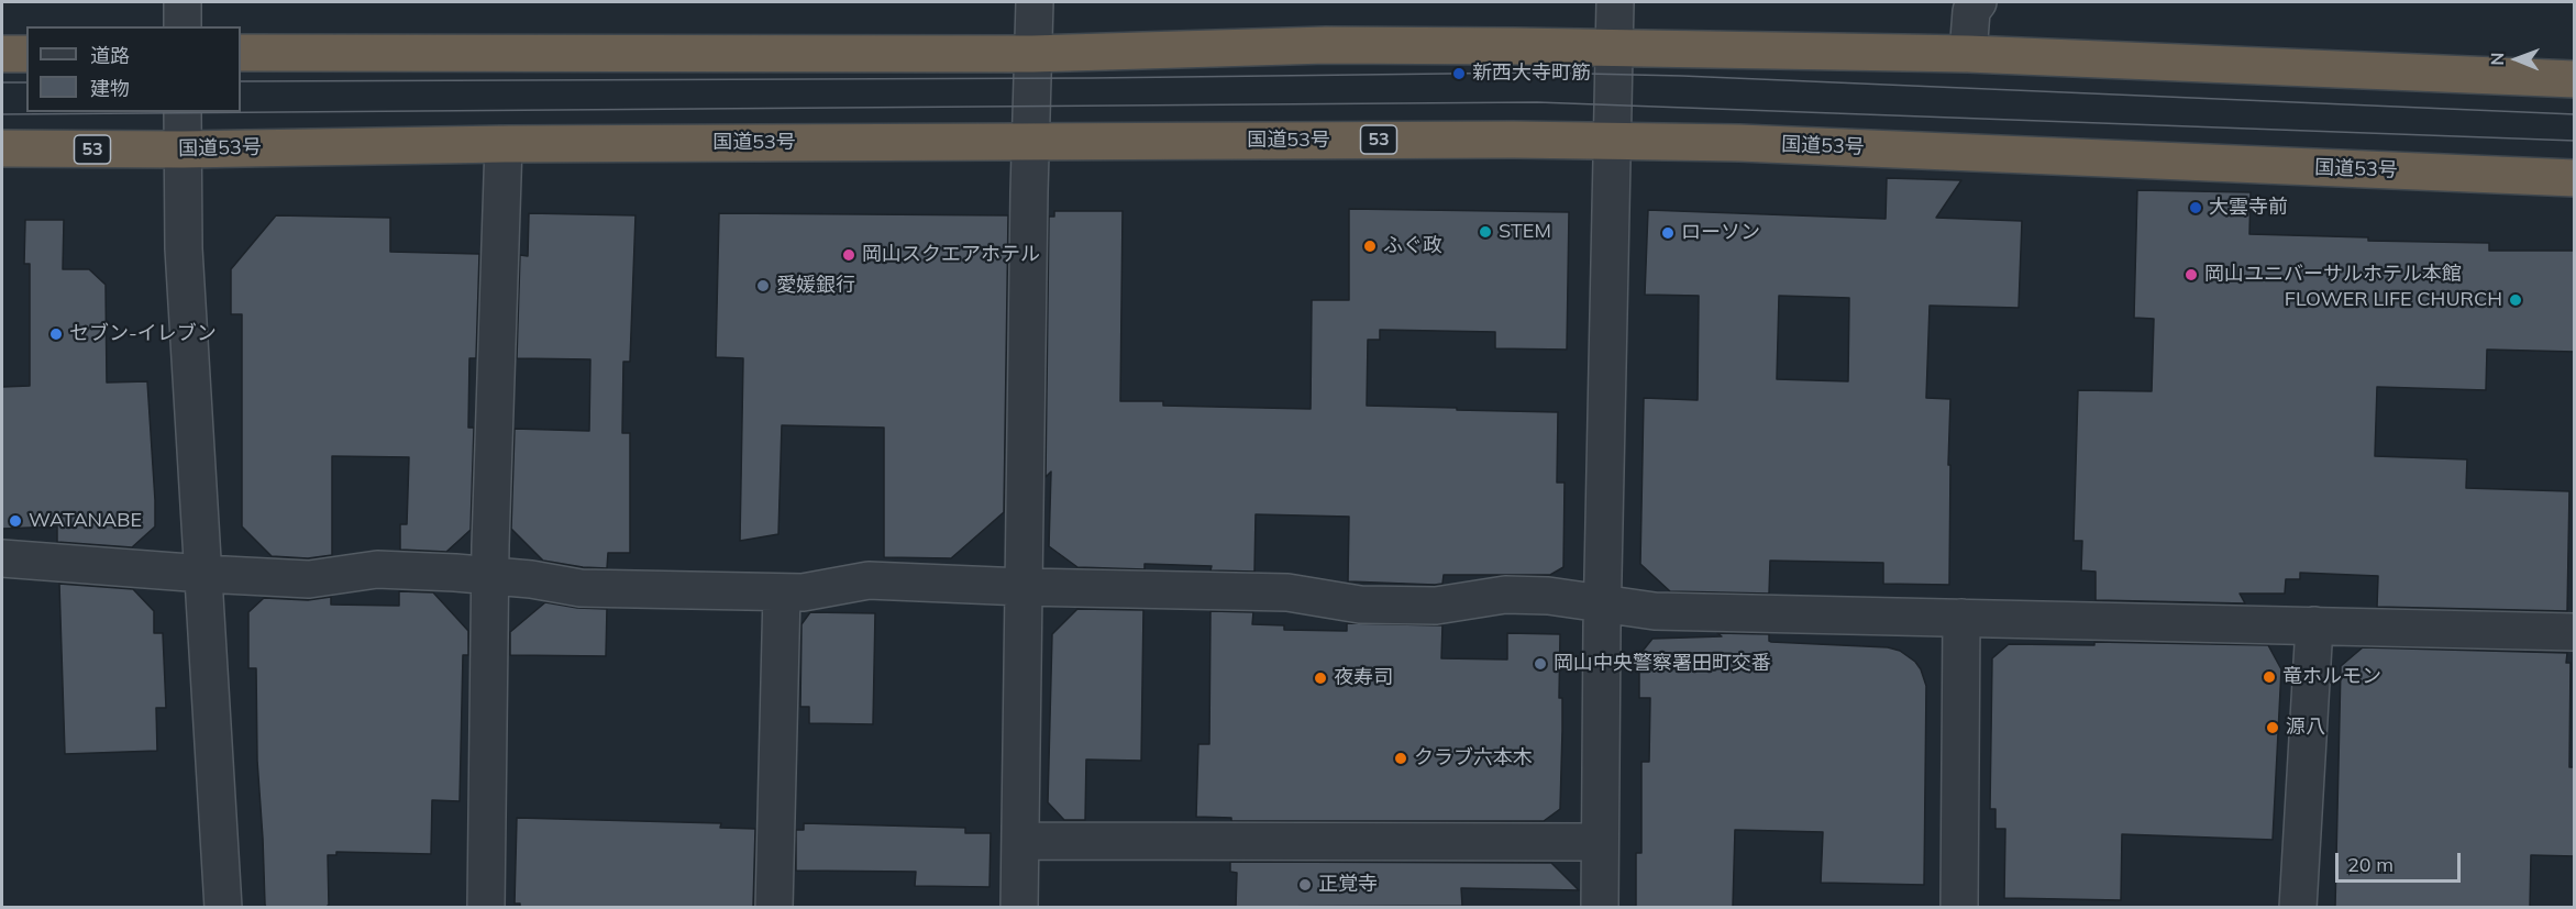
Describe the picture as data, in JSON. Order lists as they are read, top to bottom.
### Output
{
  "streets": {
    "highway": ["53", "国道53号"]
  },
  "places": [
    "新西大寺町筋",
    "大雲寺前",
    "STEM",
    "ローソン",
    "ふぐ政",
    "岡山スクエアホテル",
    "岡山ユニバーサルホテル本館",
    "愛媛銀行",
    "FLOWER LIFE CHURCH",
    "セブン-イレブン",
    "WATANABE",
    "岡山中央警察署田町交番",
    "竜ホルモン",
    "夜寿司",
    "源八",
    "クラブ六本木",
    "正覚寺"
  ],
  "legend": ["道路", "建物"],
  "scale_bar": "20 m",
  "north": "left"
}
